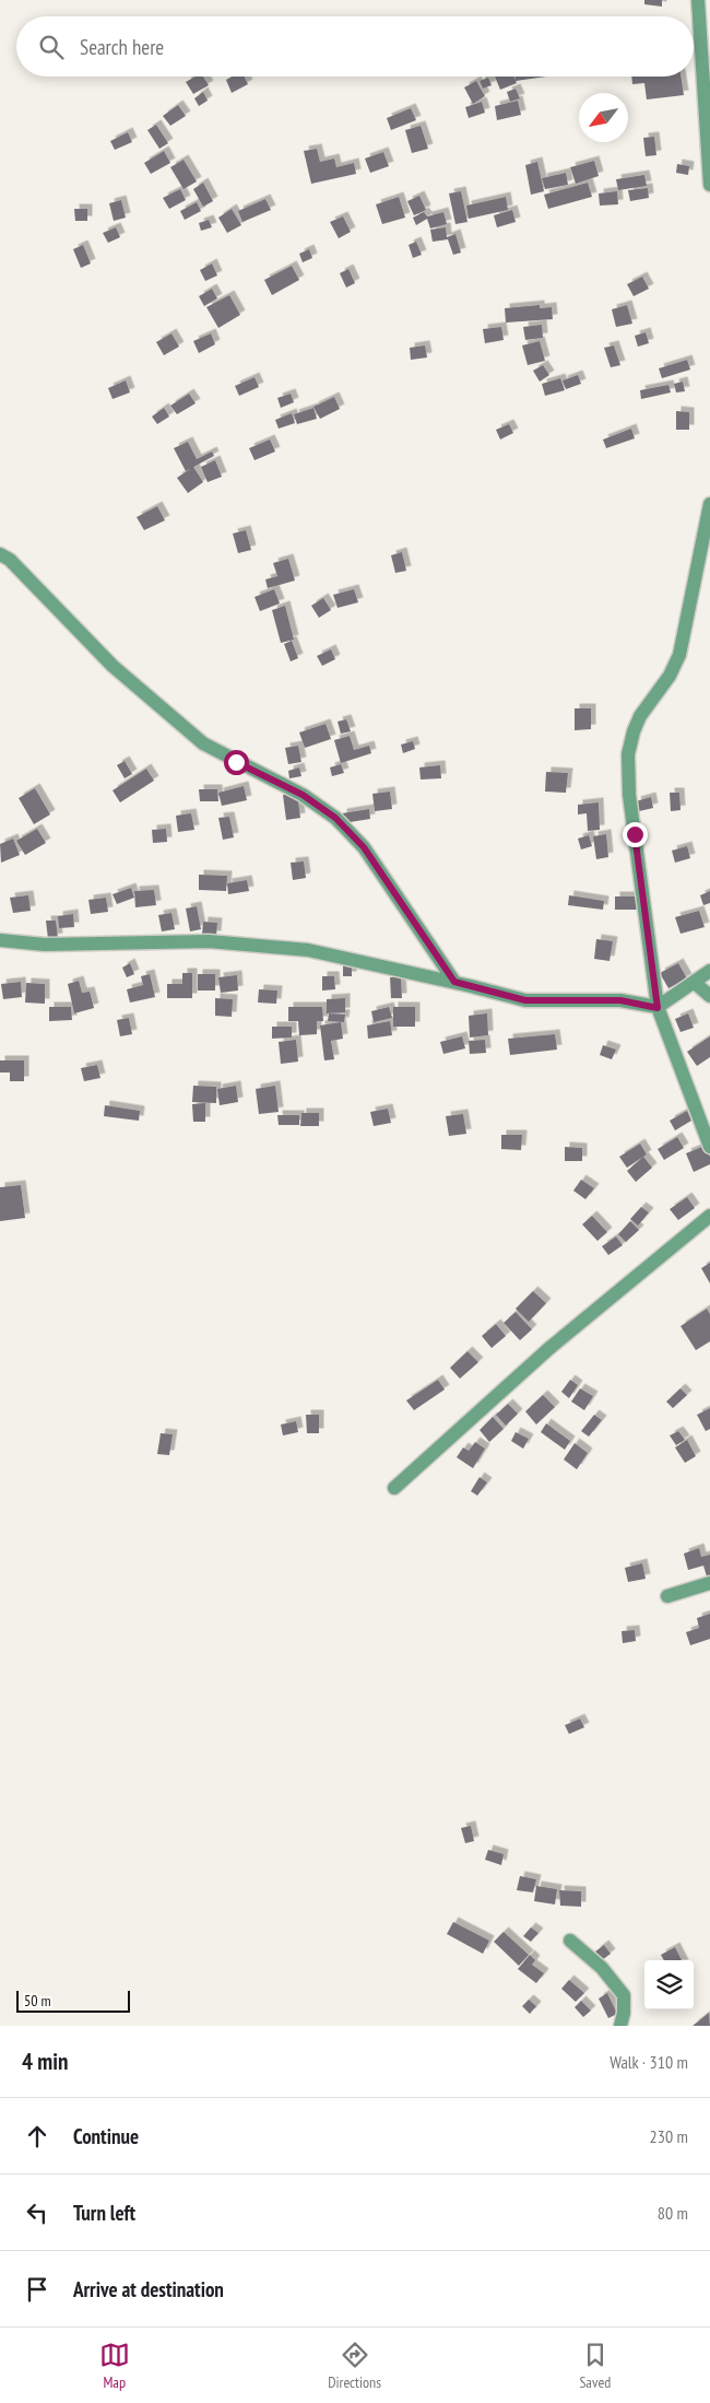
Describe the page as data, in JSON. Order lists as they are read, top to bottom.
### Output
{
  "scale_bar": "50 m",
  "north": "bottom left",
  "page": {
    "search": "Search here",
    "scale": "50 m",
    "heading": ["4 min", "Walk · 310 m"],
    "list": [
      ["Continue", "230 m"],
      ["Turn left", "80 m"],
      "Arrive at destination"
    ],
    "nav": ["Map", "Directions", "Saved"]
  }
}
